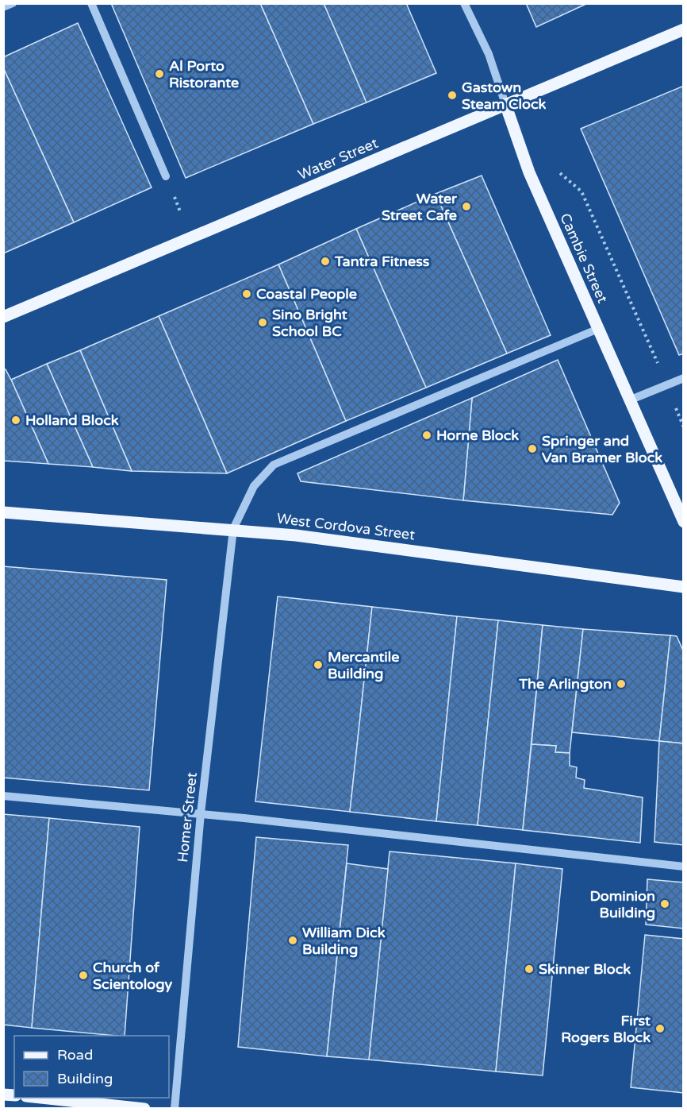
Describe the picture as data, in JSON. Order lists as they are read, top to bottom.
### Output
{
  "streets": {
    "main road": ["Water Street", "Cambie Street", "West Cordova Street"],
    "street": ["Homer Street"]
  },
  "crossings": [
    ["Water Street", "Cambie Street"],
    ["West Cordova Street", "Homer Street"]
  ],
  "places": [
    "Al Porto Ristorante",
    "Gastown Steam Clock",
    "Water Street Cafe",
    "Tantra Fitness",
    "Coastal People",
    "Sino Bright School BC",
    "Holland Block",
    "Horne Block",
    "Springer and Van Bramer Block",
    "Mercantile Building",
    "The Arlington",
    "Dominion Building",
    "William Dick Building",
    "Skinner Block",
    "Church of Scientology",
    "First Rogers Block"
  ],
  "legend": ["Road", "Building"]
}
